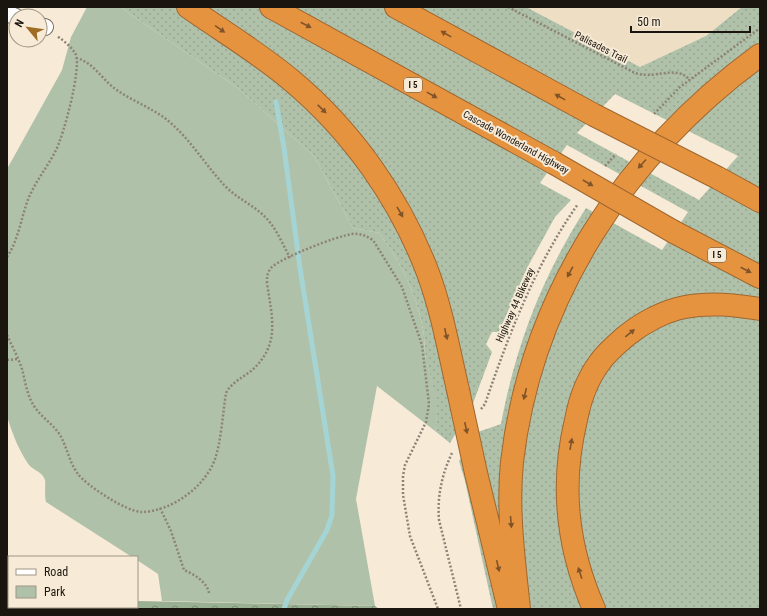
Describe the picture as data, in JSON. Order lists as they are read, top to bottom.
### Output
{
  "streets": {
    "highway": ["I 5", "Cascade Wonderland Highway"],
    "path": ["Palisades Trail", "Highway 44 Bikeway"]
  },
  "legend": ["Road", "Park"],
  "scale_bar": "50 m",
  "north": "top left"
}
